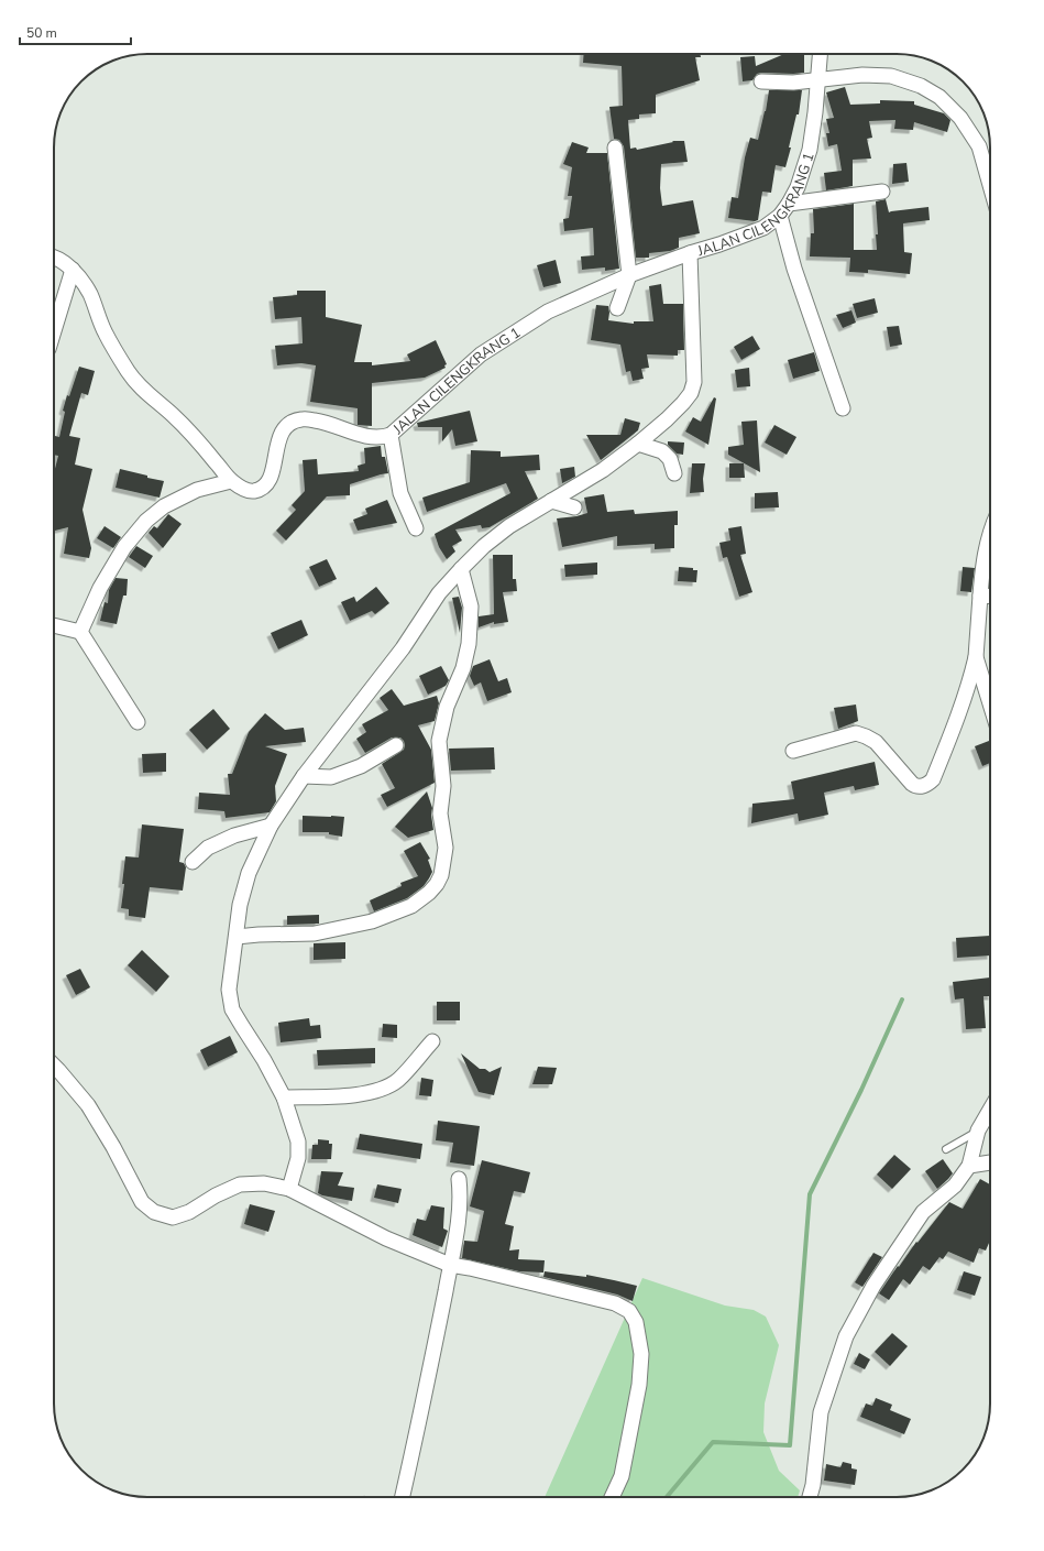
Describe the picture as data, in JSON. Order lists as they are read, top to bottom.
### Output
{
  "streets": {
    "street": ["JALAN CILENGKRANG 1"]
  },
  "scale_bar": "50 m"
}
